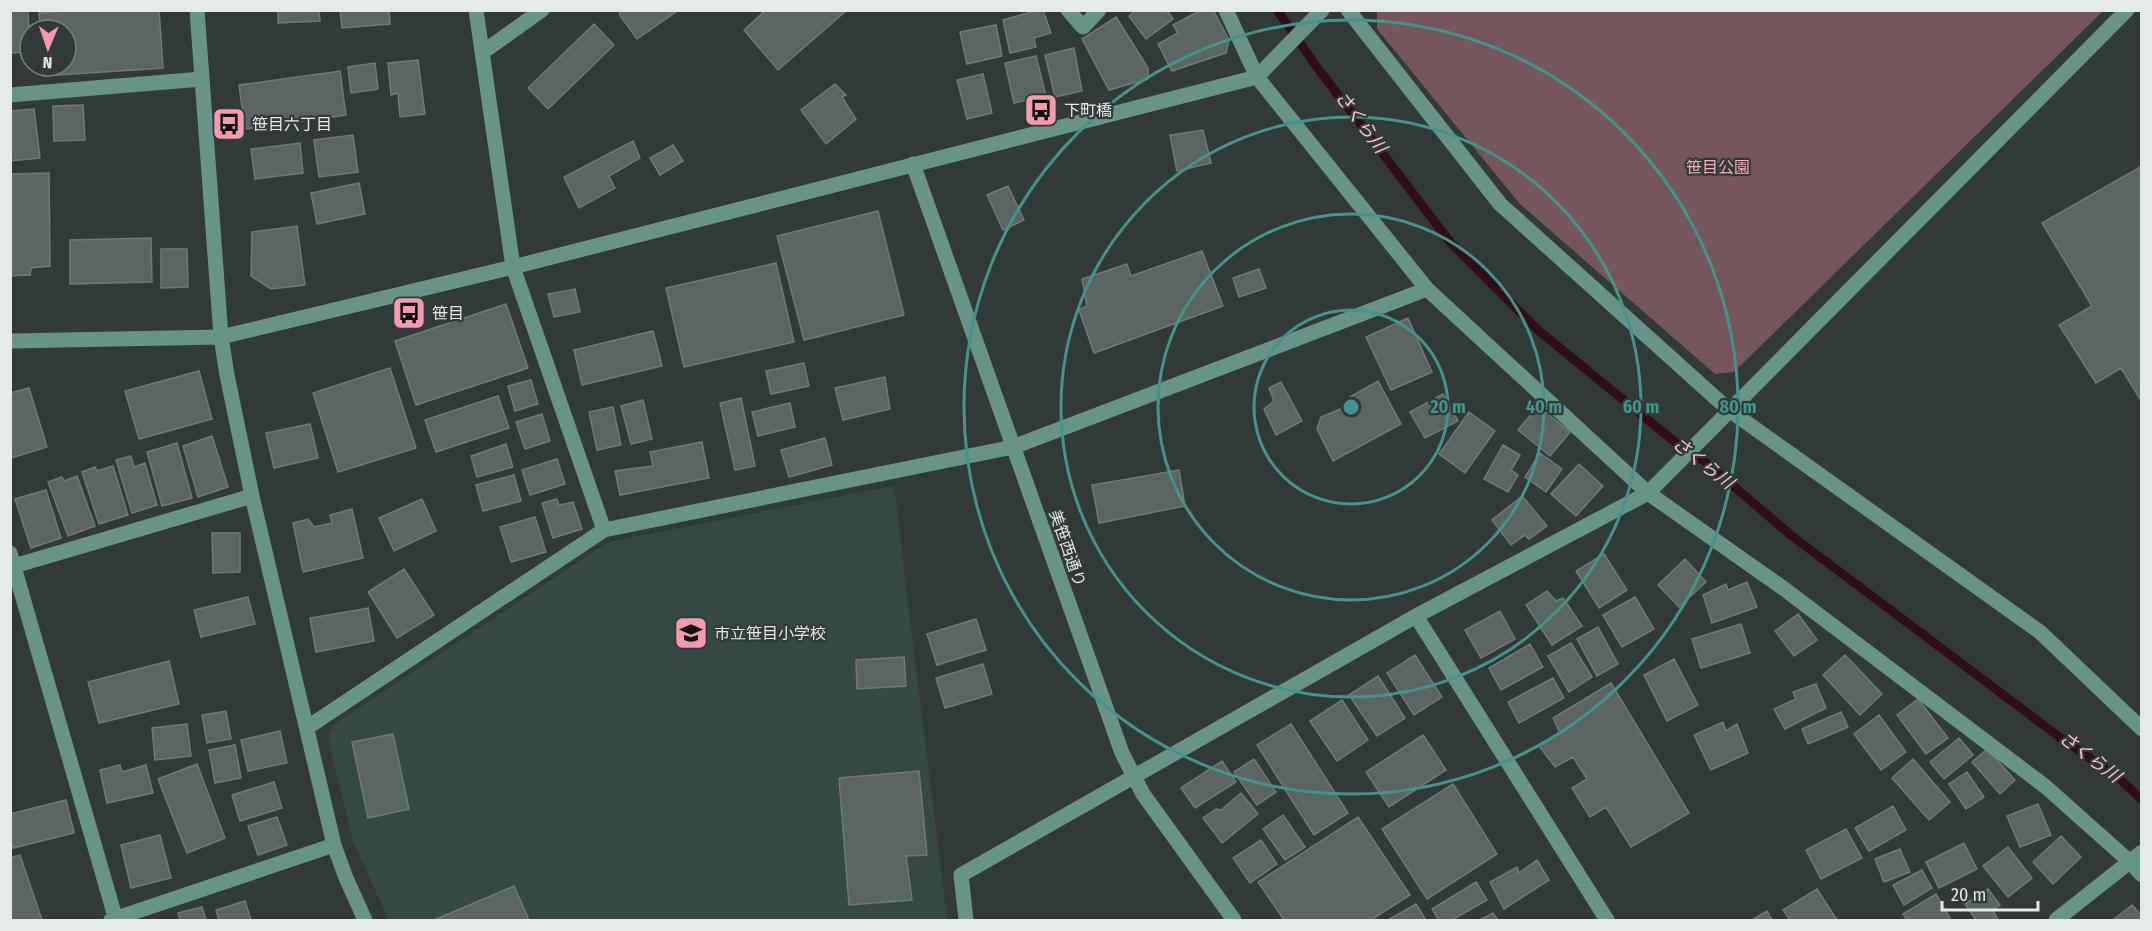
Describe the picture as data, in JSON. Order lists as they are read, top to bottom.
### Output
{
  "streets": {
    "street": ["美笹西通り"]
  },
  "water": ["さくら川"],
  "parks": ["笹目公園"],
  "places": {
    "bus stop": ["下町橋", "笹目六丁目", "笹目"],
    "school or university": ["市立笹目小学校"]
  },
  "scale_bar": "20 m",
  "north": "bottom",
  "rings": [
    "20 m",
    "40 m",
    "60 m",
    "80 m"
  ]
}
